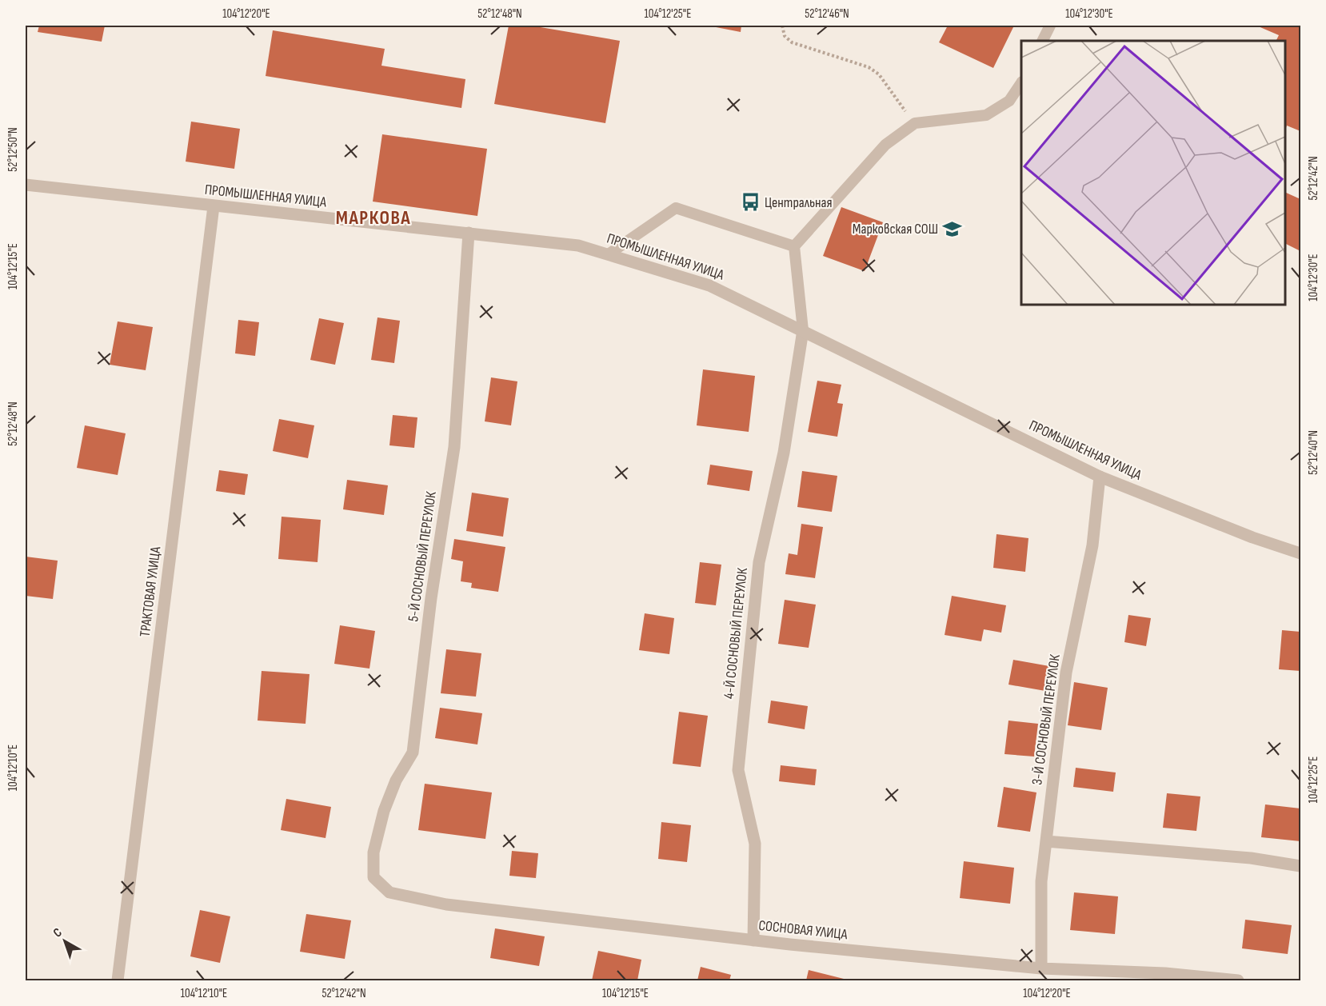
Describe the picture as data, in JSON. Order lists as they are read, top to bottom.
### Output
{
  "streets": {
    "street": [
      "ПРОМЫШЛЕННАЯ УЛИЦА",
      "5-Й СОСНОВЫЙ ПЕРЕУЛОК",
      "ТРАКТОВАЯ УЛИЦА",
      "4-Й СОСНОВЫЙ ПЕРЕУЛОК",
      "3-Й СОСНОВЫЙ ПЕРЕУЛОК",
      "СОСНОВАЯ УЛИЦА"
    ]
  },
  "crossings": [
    ["ПРОМЫШЛЕННАЯ УЛИЦА", "5-Й СОСНОВЫЙ ПЕРЕУЛОК"],
    ["ПРОМЫШЛЕННАЯ УЛИЦА", "ТРАКТОВАЯ УЛИЦА"],
    ["ПРОМЫШЛЕННАЯ УЛИЦА", "4-Й СОСНОВЫЙ ПЕРЕУЛОК"],
    ["ПРОМЫШЛЕННАЯ УЛИЦА", "3-Й СОСНОВЫЙ ПЕРЕУЛОК"],
    ["5-Й СОСНОВЫЙ ПЕРЕУЛОК", "СОСНОВАЯ УЛИЦА"],
    ["4-Й СОСНОВЫЙ ПЕРЕУЛОК", "СОСНОВАЯ УЛИЦА"],
    ["3-Й СОСНОВЫЙ ПЕРЕУЛОК", "СОСНОВАЯ УЛИЦА"]
  ],
  "districts": ["МАРКОВА"],
  "places": {
    "bus stop": ["Центральная"],
    "school or university": ["Марковская СОШ"]
  },
  "north": "top left",
  "coordinates": [
    "104°12'20\"E",
    "52°12'48\"N",
    "104°12'25\"E",
    "52°12'46\"N",
    "104°12'30\"E",
    "52°12'50\"N",
    "52°12'42\"N",
    "104°12'15\"E",
    "52°12'40\"N",
    "104°12'10\"E"
  ]
}
